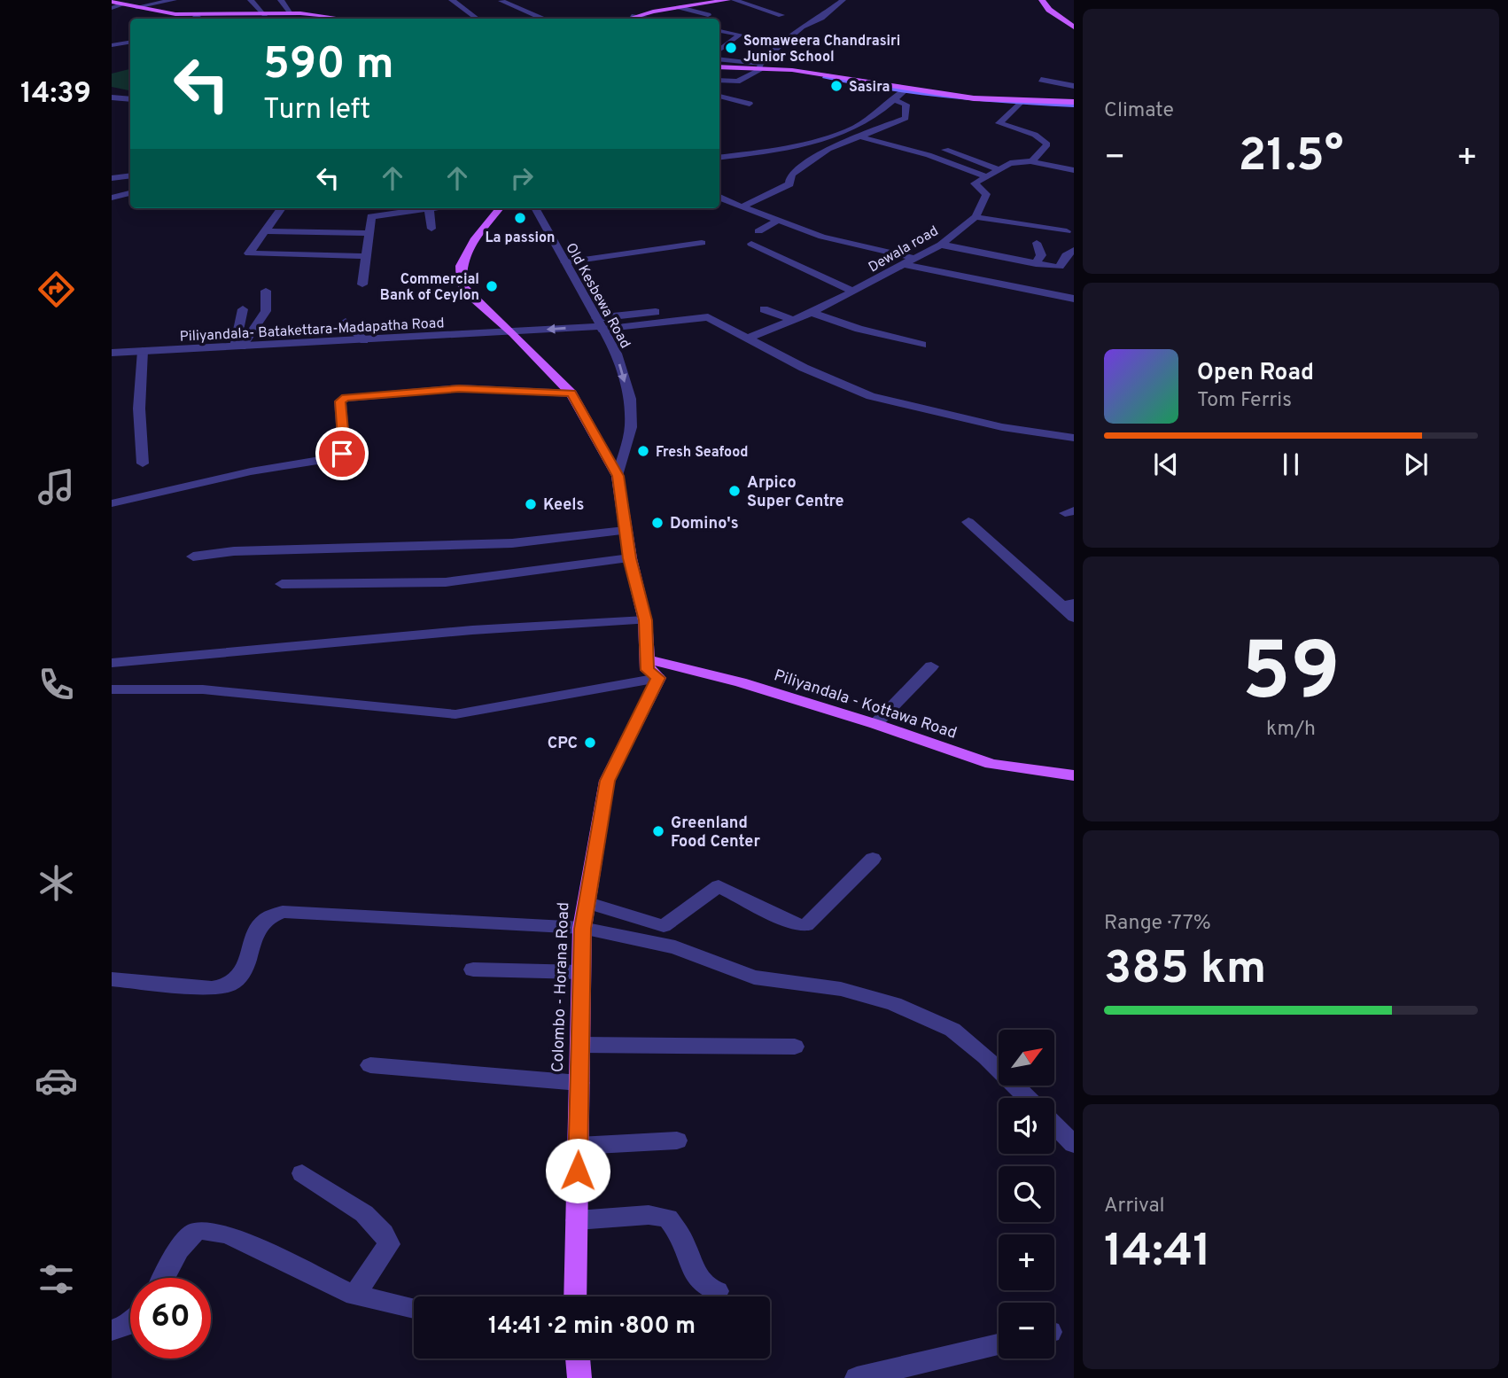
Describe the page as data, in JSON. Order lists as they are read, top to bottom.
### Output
{
  "streets": {
    "main road": ["Piliyandala - Kottawa Road", "Colombo - Horana Road"],
    "street": ["Dewala road", "Old Kesbewa Road", "Piliyandala- Batakettara-Madapatha Road"]
  },
  "crossings": [
    ["Old Kesbewa Road", "Piliyandala- Batakettara-Madapatha Road"]
  ],
  "one_way": ["Old Kesbewa Road"],
  "places": [
    "Somaweera Chandrasiri Junior School",
    "Sasira",
    "La passion",
    "Commercial Bank of Ceylon",
    "Fresh Seafood",
    "Arpico Super Centre",
    "Keels",
    "Domino's",
    "CPC",
    "Greenland Food Center"
  ],
  "north": "top right",
  "page": {
    "tabs": "14:39",
    "tile": [
      "Climate",
      ["59", "km/h"],
      ["Range · 77%", "385 km"],
      ["Arrival", "14:41"]
    ],
    "turn": ["590 m", "Turn left"],
    "heat": ["−", "21.5°", "+"],
    "song": ["Open Road", "Tom Ferris"],
    "map_buttons": ["+", "−"],
    "limit": "60",
    "trip": "14:41 · 2 min · 800 m"
  }
}
